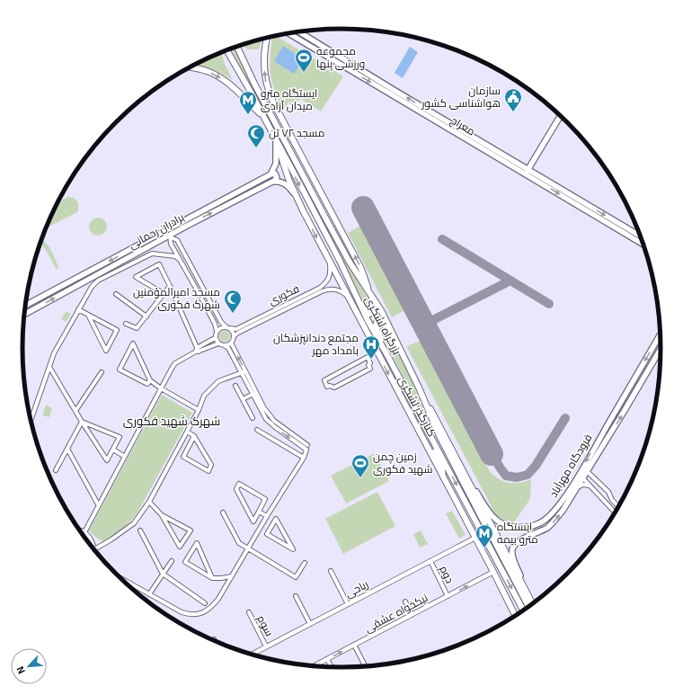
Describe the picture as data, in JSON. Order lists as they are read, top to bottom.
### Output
{
  "streets": {
    "main road": [
      "معراج",
      "برادران رحمانی",
      "بزرگراه لشگری",
      "کنارگذر لشکری",
      "فرودگاه مهرآباد"
    ],
    "street": [
      "فکوری",
      "دوم",
      "ریاحی",
      "نیکخواه عشقی",
      "سوم"
    ]
  },
  "crossings": [
    ["فکوری", "کنارگذر لشکری"],
    ["بزرگراه لشگری", "کنارگذر لشکری"],
    ["کنارگذر لشکری", "ریاحی"],
    ["کنارگذر لشکری", "نیکخواه عشقی"],
    ["دوم", "ریاحی"],
    ["دوم", "نیکخواه عشقی"],
    ["ریاحی", "سوم"]
  ],
  "one_way": ["نیکخواه عشقی"],
  "districts": ["شهرک شهید فکوری"],
  "places": {
    "sports": ["مجموعه ورزشی پنها", "زمین چمن شهید فکوری"],
    "public building": ["سازمان هواشناسی کشور"],
    "metro station": ["ایستگاه مترو میدان آزادی", "ایستگاه مترو بیمه"],
    "mosque": ["مسجد ۷۲ تن", "مسجد امیرالمؤمنین شهرک فکوری"],
    "hospital": ["مجتمع دندانپزشکان بامداد مهر"]
  },
  "north": "bottom left"
}
